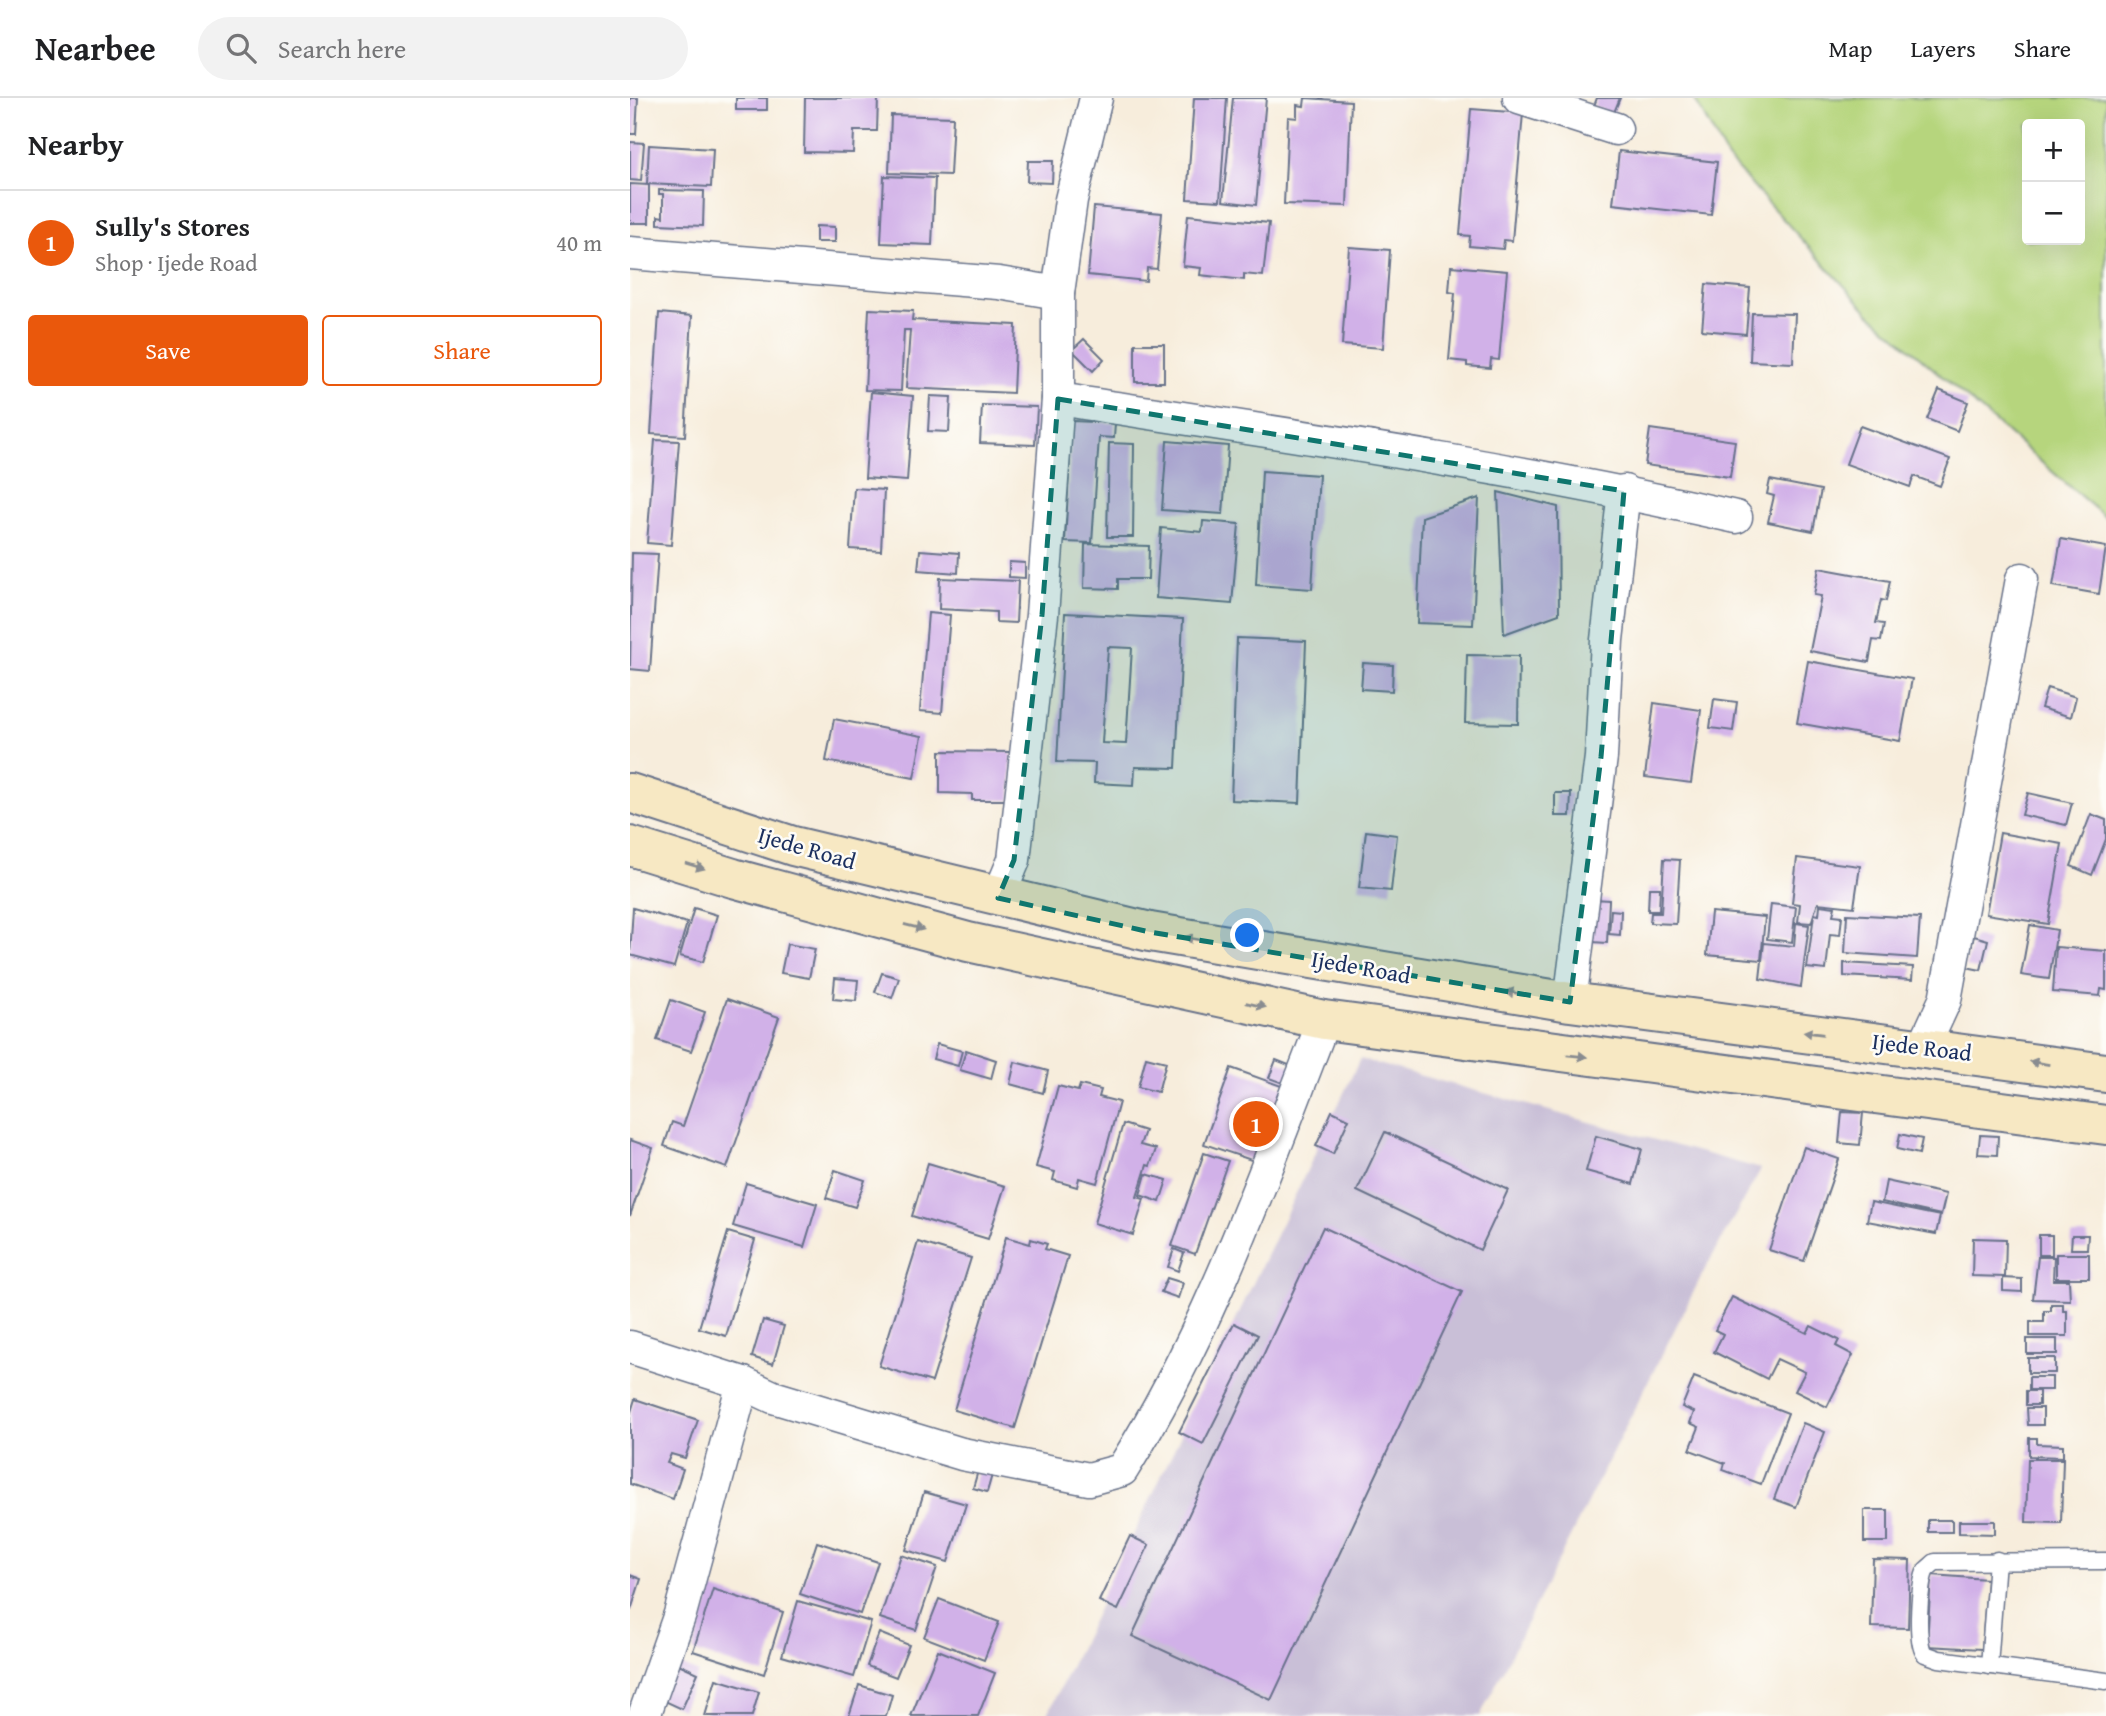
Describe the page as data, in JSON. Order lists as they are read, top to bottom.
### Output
{
  "streets": {
    "main road": ["Ijede Road"]
  },
  "page": {
    "header": "Nearbee",
    "search": "Search here",
    "nav": ["Map", "Layers", "Share"],
    "heading": "Nearby",
    "map_buttons": ["+", "−"],
    "list": [
      {
        "mark": "1",
        "name": "Sully's Stores",
        "note": "Shop · Ijede Road",
        "value": "40 m"
      }
    ],
    "buttons": ["Save", "Share"],
    "pins": "1"
  }
}
